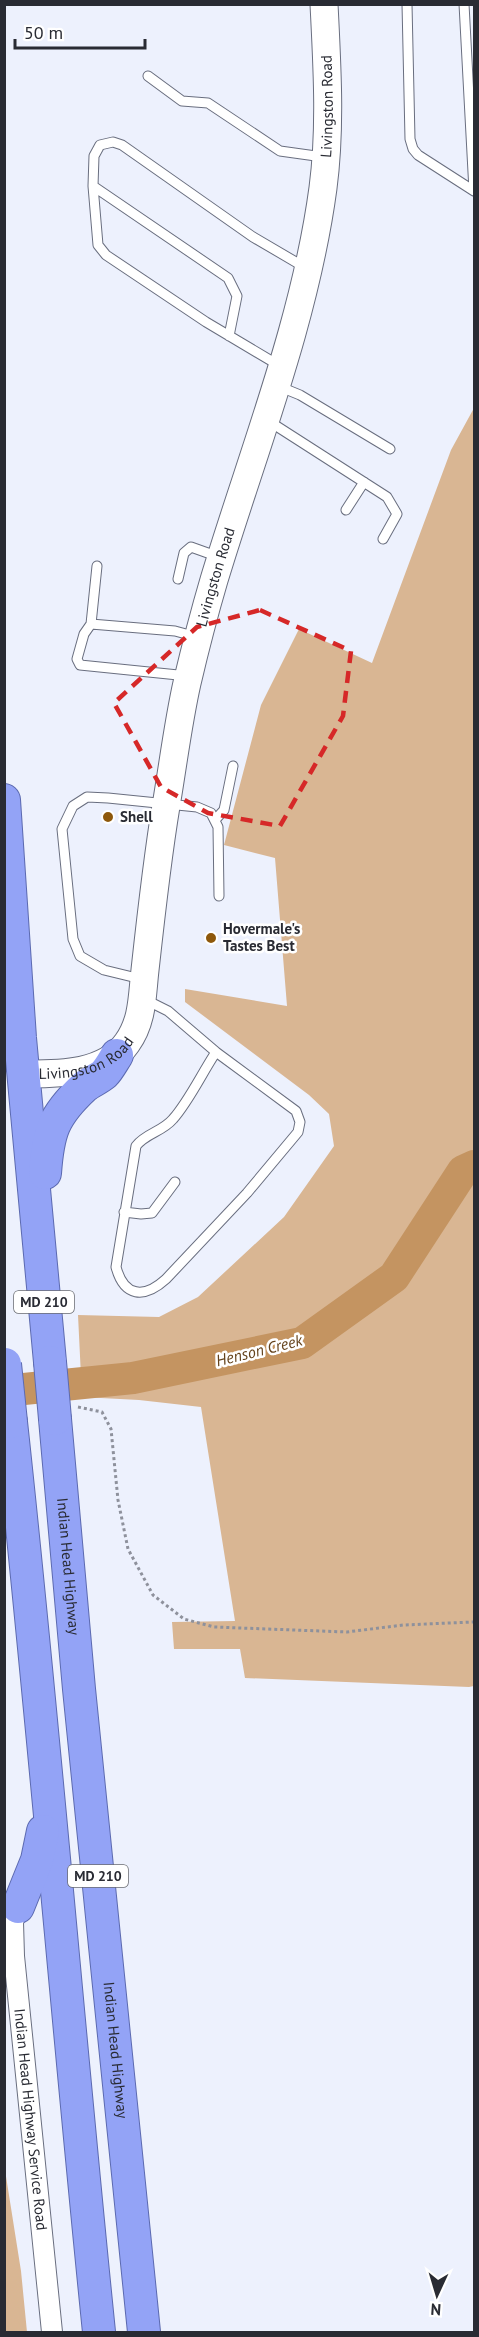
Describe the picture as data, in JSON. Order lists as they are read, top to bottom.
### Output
{
  "streets": {
    "highway": ["MD 210", "Indian Head Highway"],
    "main road": ["Livingston Road"],
    "street": ["Indian Head Highway Service Road"]
  },
  "crossings": [
    ["Livingston Road", "Indian Head Highway"]
  ],
  "water": ["Henson Creek"],
  "places": ["Shell", "Hovermale's Tastes Best"],
  "scale_bar": "50 m",
  "north": "bottom"
}
